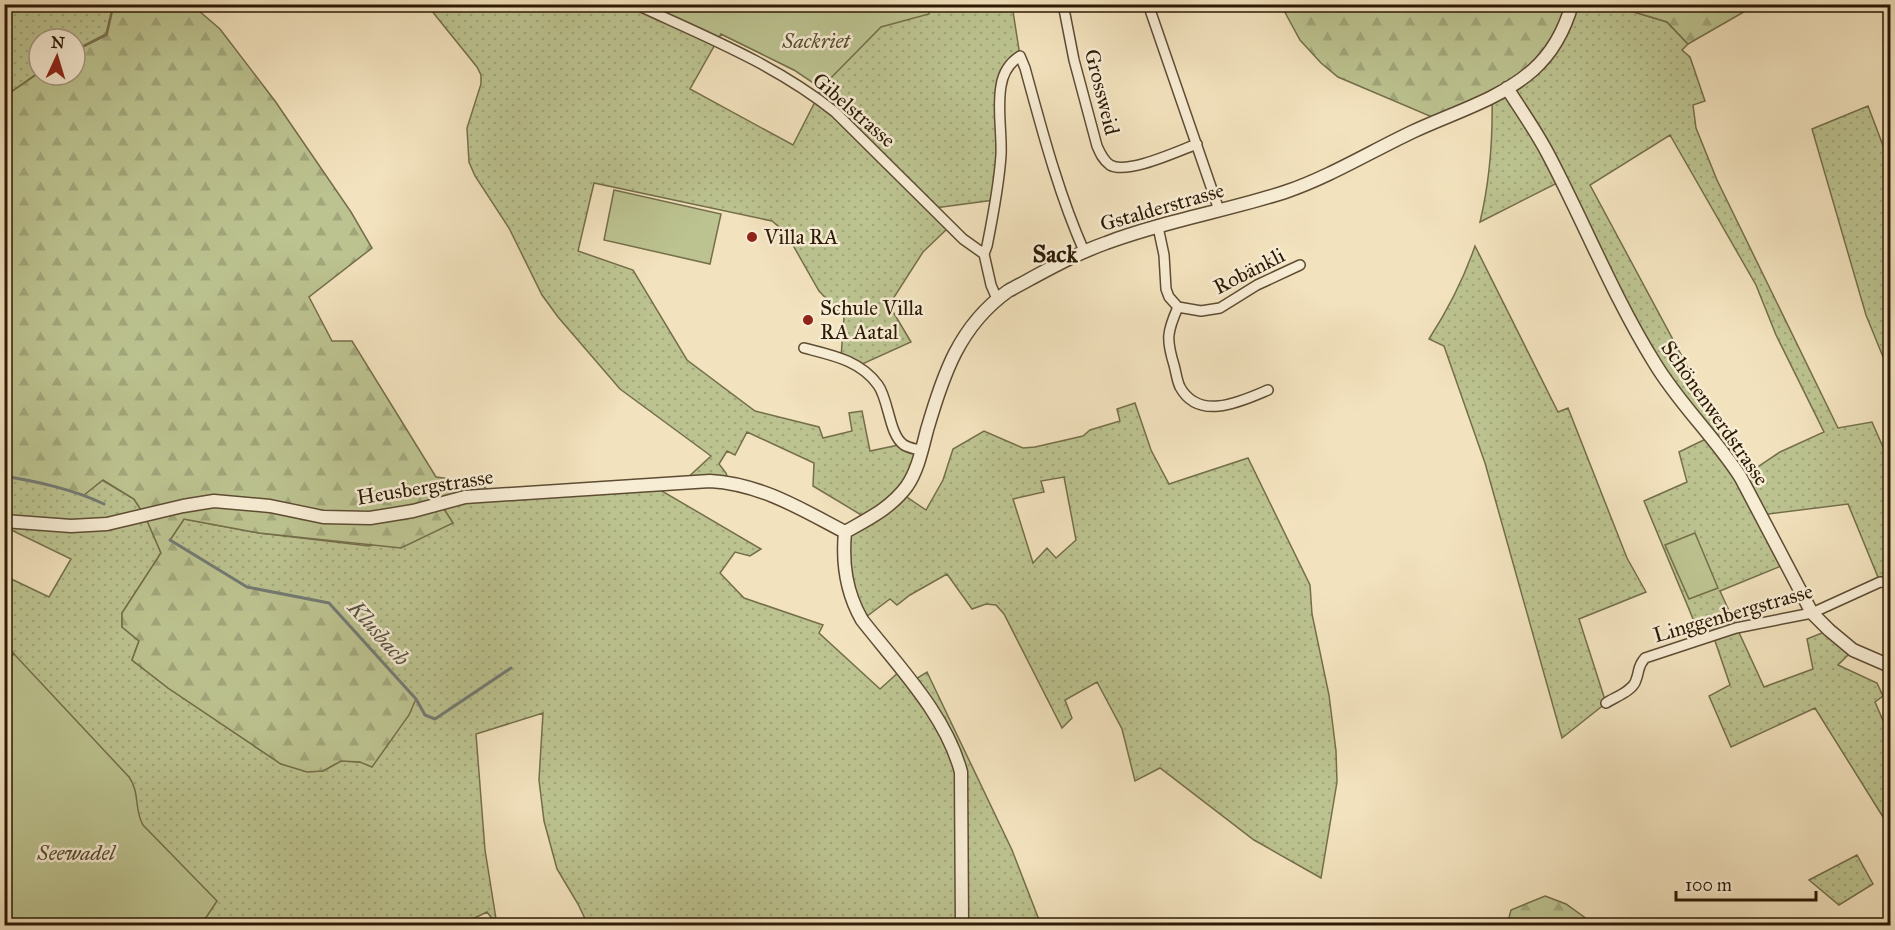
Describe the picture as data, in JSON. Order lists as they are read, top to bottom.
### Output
{
  "streets": {
    "street": [
      "Grossweid",
      "Gibelstrasse",
      "Gstalderstrasse",
      "Robänkli",
      "Schönenwerdstrasse",
      "Heusbergstrasse",
      "Linggenbergstrasse"
    ]
  },
  "crossings": [
    ["Gstalderstrasse", "Schönenwerdstrasse"],
    ["Gstalderstrasse", "Heusbergstrasse"],
    ["Schönenwerdstrasse", "Linggenbergstrasse"]
  ],
  "districts": ["Sack"],
  "water": ["Klusbach"],
  "parks": ["Sackriet", "Seewadel"],
  "places": ["Villa RA", "Schule Villa RA Aatal"],
  "scale_bar": "100 m",
  "north": "top"
}
